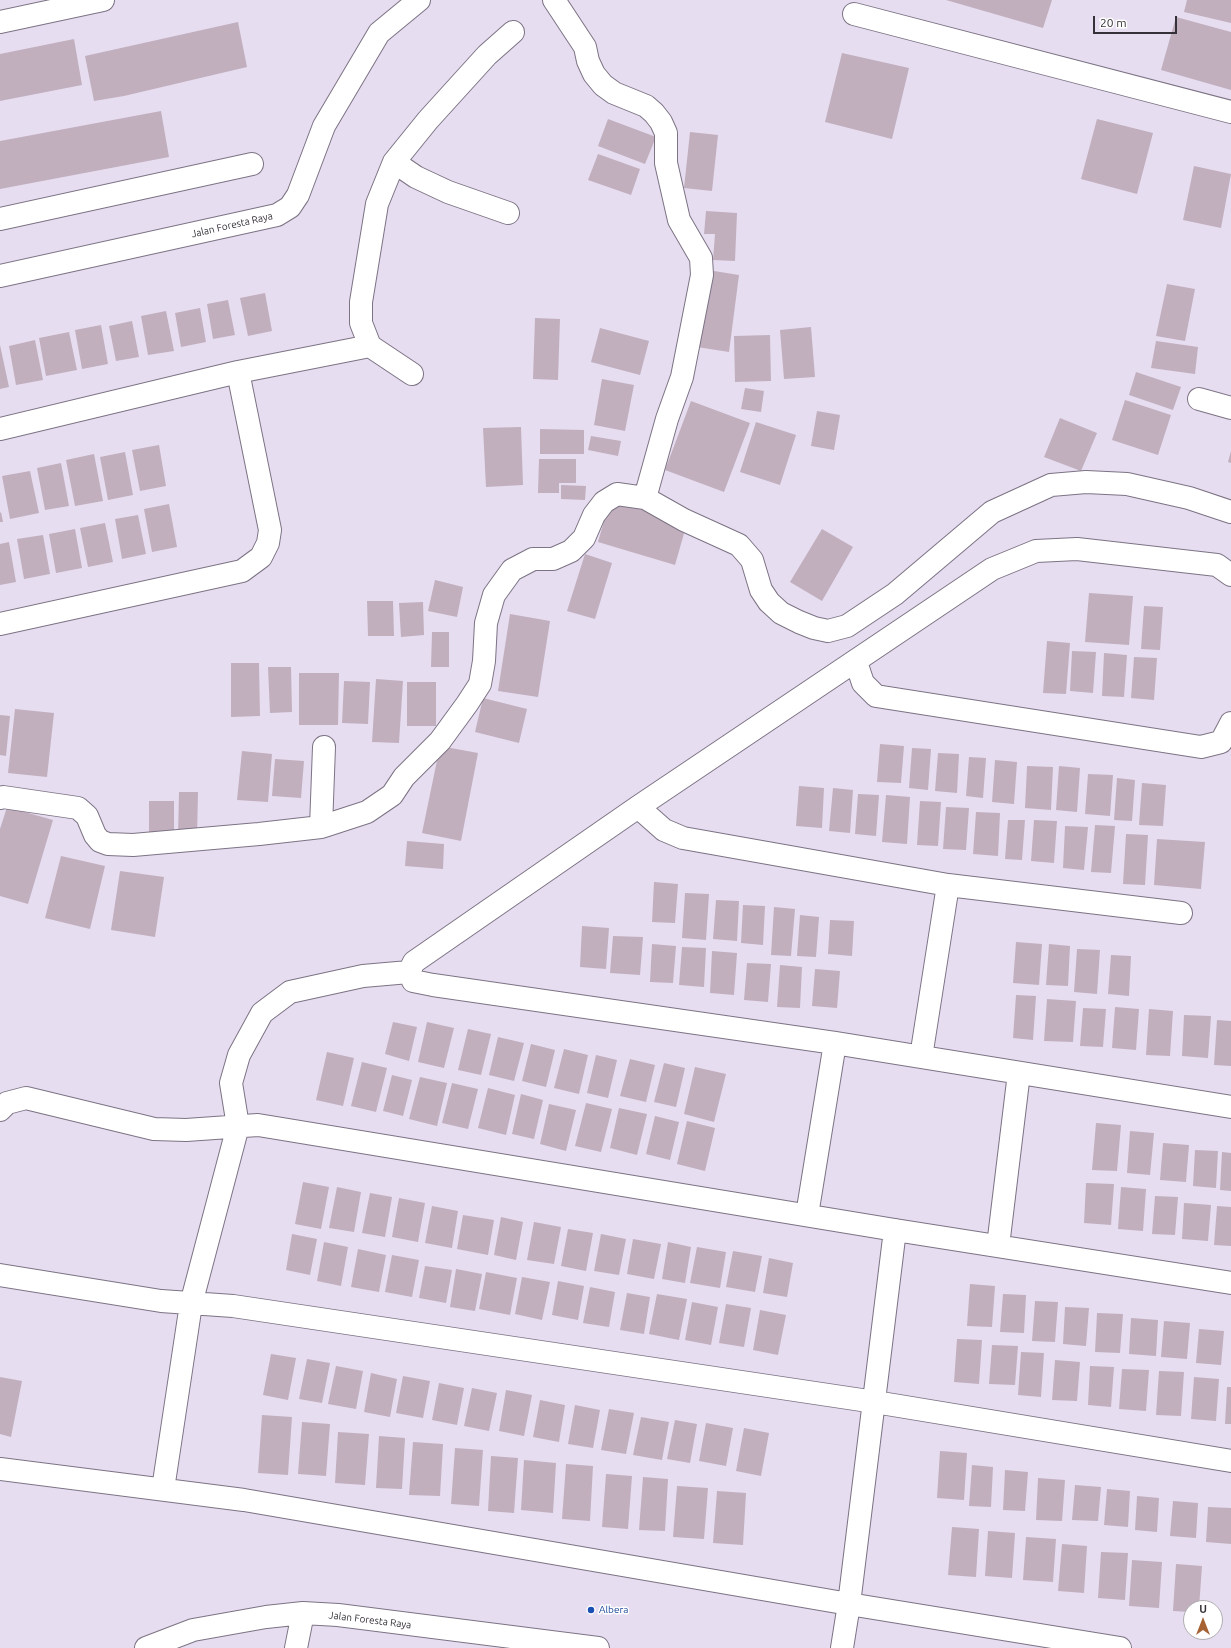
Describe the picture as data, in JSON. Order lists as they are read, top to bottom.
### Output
{
  "streets": {
    "street": ["Jalan Foresta Raya"]
  },
  "places": ["Albera"],
  "scale_bar": "20 m",
  "north": "top"
}
